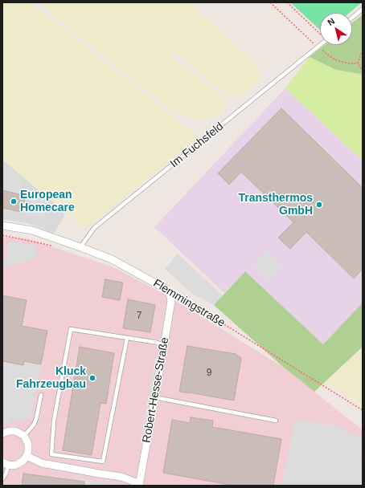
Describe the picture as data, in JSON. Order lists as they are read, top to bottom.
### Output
{
  "streets": {
    "street": ["Flemmingstraße", "Robert-Hesse-Straße"],
    "lane": ["Im Fuchsfeld"]
  },
  "crossings": [
    ["Im Fuchsfeld", "Flemmingstraße"],
    ["Flemmingstraße", "Robert-Hesse-Straße"]
  ],
  "places": ["European Homecare", "Transthermos GmbH", "Kluck Fahrzeugbau"],
  "house_numbers": ["7", "9"],
  "north": "top left"
}
